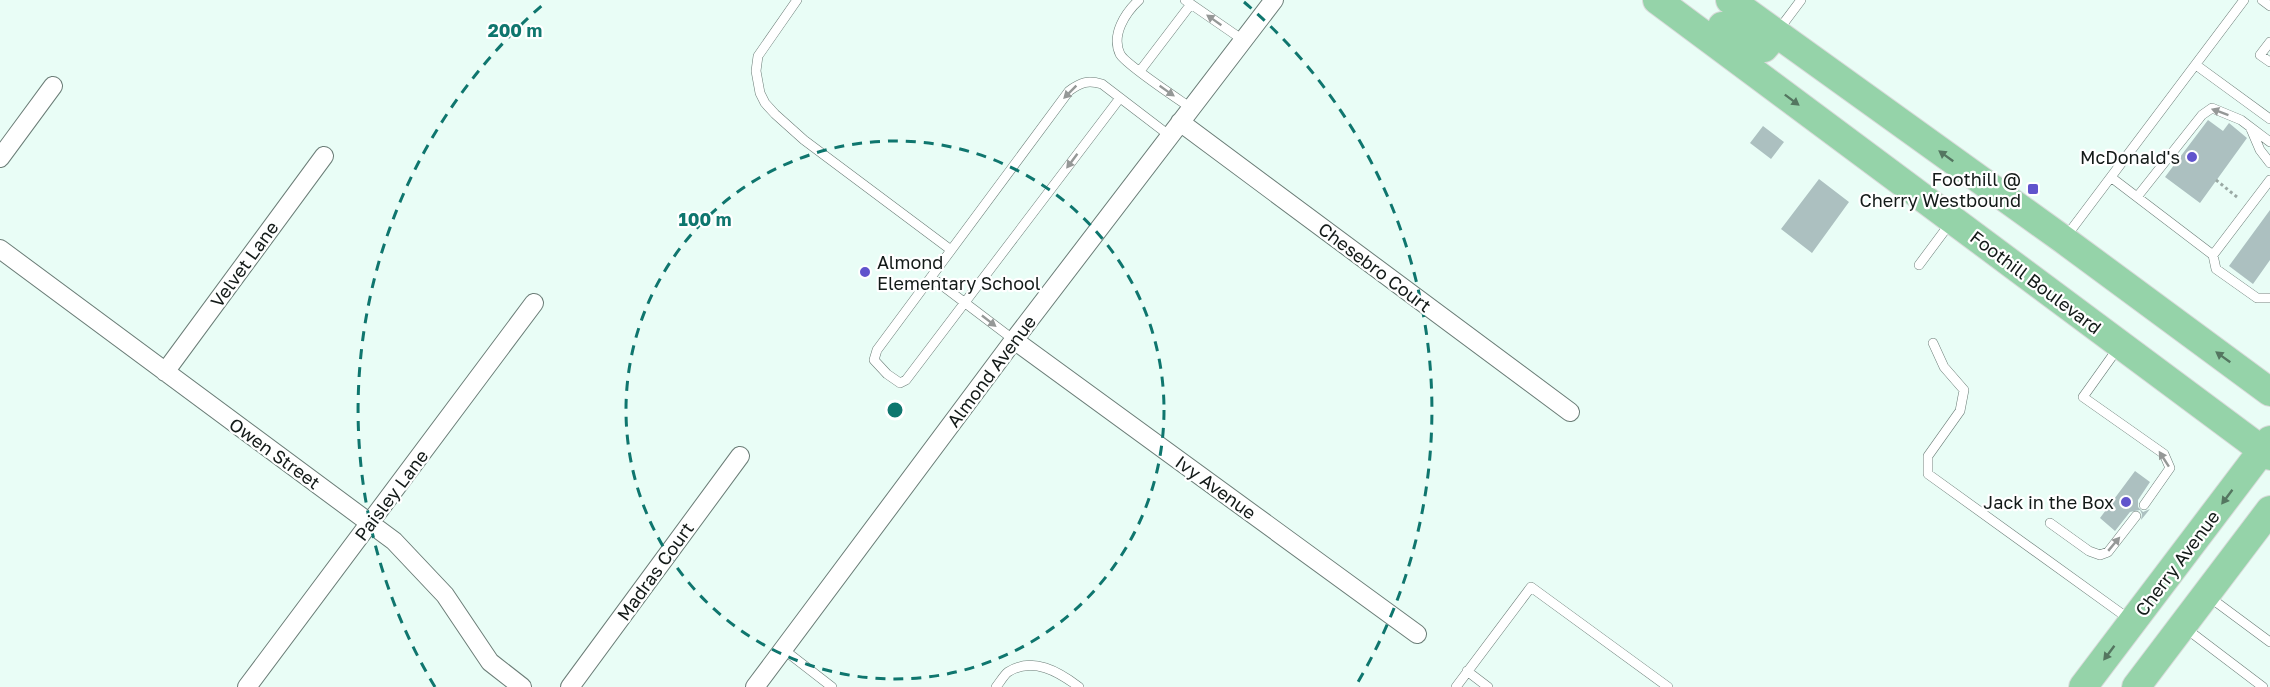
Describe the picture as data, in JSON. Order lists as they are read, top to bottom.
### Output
{
  "streets": {
    "main road": ["Foothill Boulevard", "Cherry Avenue"],
    "street": [
      "Velvet Lane",
      "Chesebro Court",
      "Almond Avenue",
      "Owen Street",
      "Ivy Avenue",
      "Paisley Lane",
      "Madras Court"
    ]
  },
  "crossings": [
    ["Velvet Lane", "Owen Street"],
    ["Chesebro Court", "Almond Avenue"],
    ["Foothill Boulevard", "Cherry Avenue"],
    ["Almond Avenue", "Ivy Avenue"],
    ["Owen Street", "Paisley Lane"]
  ],
  "places": {
    "other": ["McDonald's", "Almond Elementary School", "Jack in the Box"],
    "transit": ["Foothill @ Cherry Westbound"]
  },
  "rings": ["200 m", "100 m"]
}
